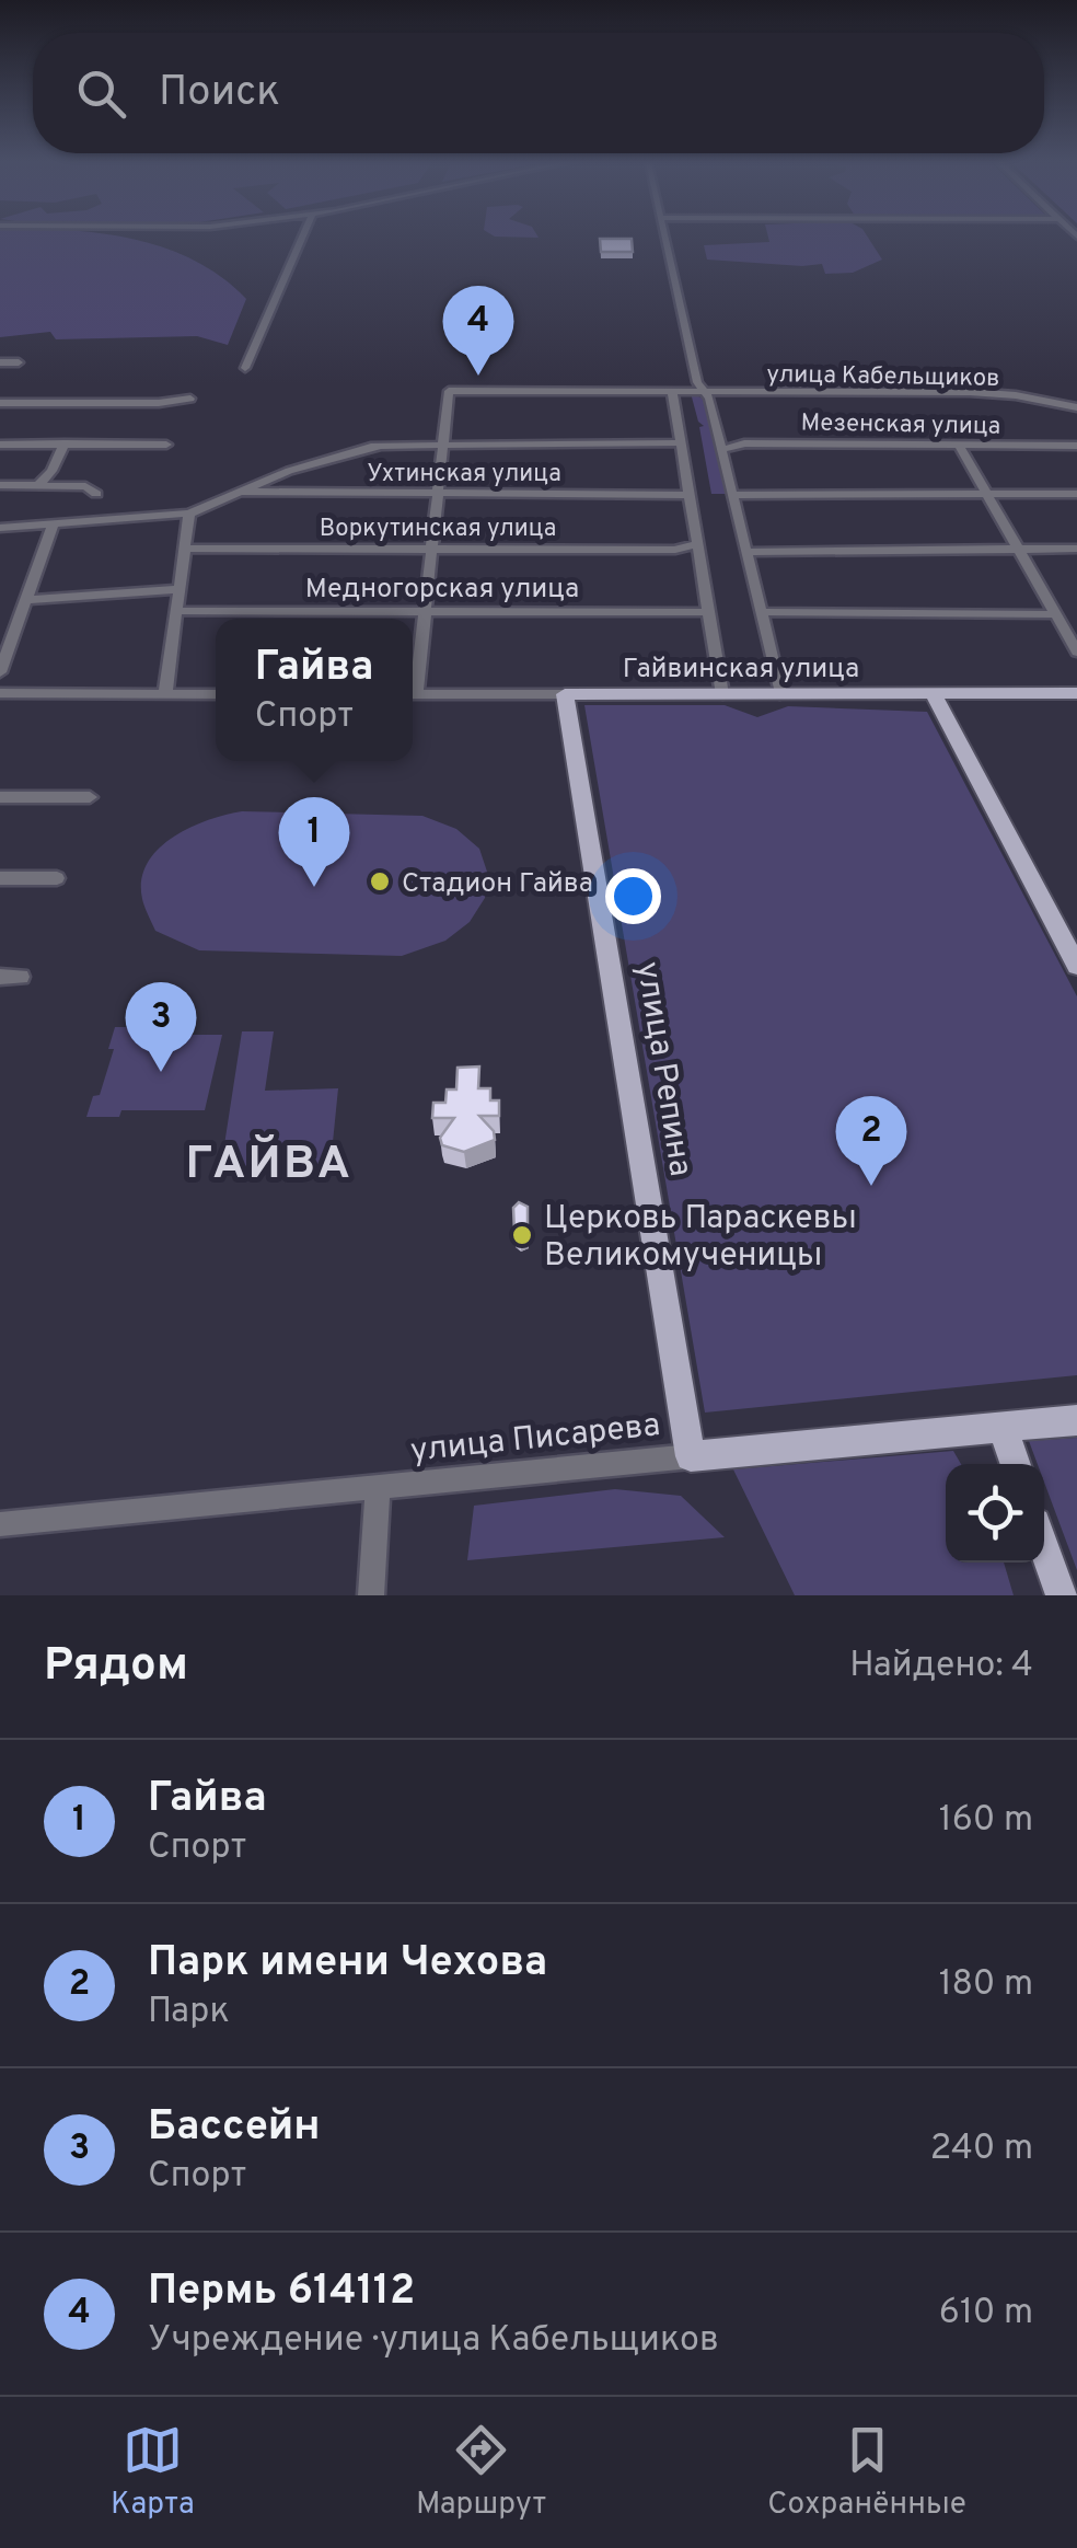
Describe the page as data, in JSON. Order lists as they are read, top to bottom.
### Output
{
  "streets": {
    "main road": ["Гайвинская улица", "улица Репина", "улица Писарева"],
    "street": [
      "улица Кабельщиков",
      "Мезенская улица",
      "Ухтинская улица",
      "Воркутинская улица",
      "Медногорская улица"
    ]
  },
  "crossings": [
    ["Гайвинская улица", "улица Репина"],
    ["улица Репина", "улица Писарева"]
  ],
  "districts": ["ГАЙВА"],
  "places": ["Стадион Гайва", "Церковь Параскевы Великомученицы"],
  "page": {
    "search": "Поиск",
    "pins": [
      "4",
      "1",
      "3",
      "2"
    ],
    "popup": ["Гайва", "Спорт"],
    "heading": ["Рядом", "Найдено: 4"],
    "list": [
      {
        "mark": "1",
        "name": "Гайва",
        "note": "Спорт",
        "value": "160 m"
      },
      {
        "mark": "2",
        "name": "Парк имени Чехова",
        "note": "Парк",
        "value": "180 m"
      },
      {
        "mark": "3",
        "name": "Бассейн",
        "note": "Спорт",
        "value": "240 m"
      },
      {
        "mark": "4",
        "name": "Пермь 614112",
        "note": "Учреждение · улица Кабельщиков",
        "value": "610 m"
      }
    ],
    "nav": ["Карта", "Маршрут", "Сохранённые"]
  }
}
